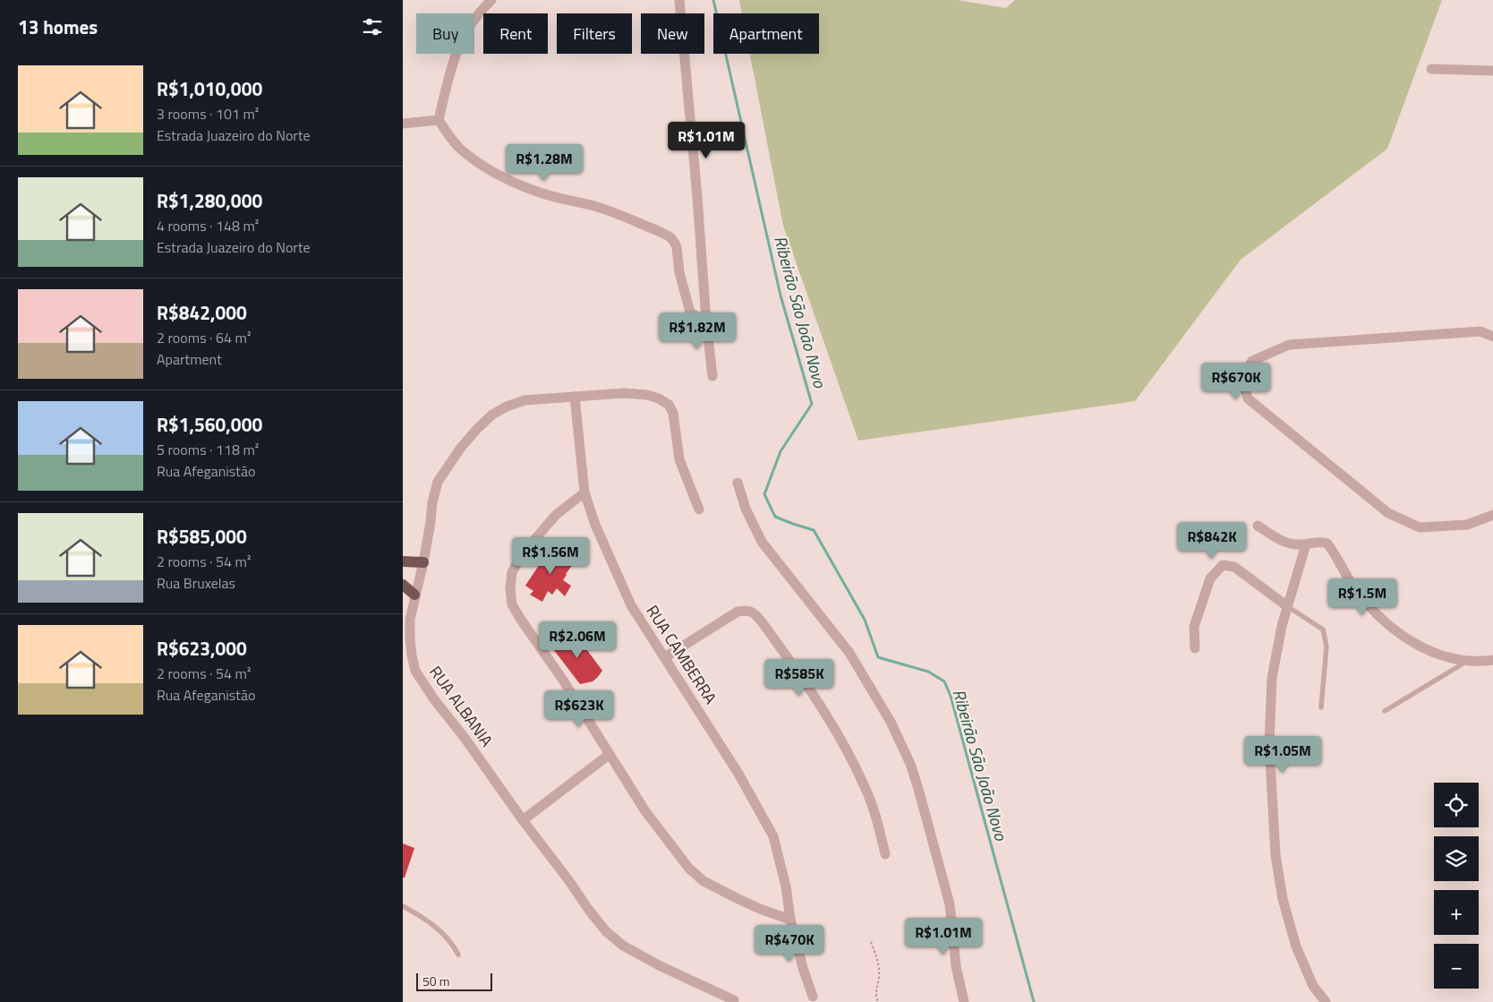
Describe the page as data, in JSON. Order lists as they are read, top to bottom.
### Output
{
  "streets": {
    "street": ["RUA CAMBERRA", "RUA ALBANIA"]
  },
  "crossings": [
    ["RUA CAMBERRA", "RUA ALBANIA"]
  ],
  "water": ["Ribeirão São João Novo"],
  "scale_bar": "50 m",
  "page": {
    "heading": "13 homes",
    "chip": [
      "Buy",
      "Rent",
      "Filters",
      "New",
      "Apartment"
    ],
    "list": [
      {
        "name": "R$1,010,000",
        "note": "3 rooms · 101 m² · Estrada Juazeiro do Norte"
      },
      {
        "name": "R$1,280,000",
        "note": "4 rooms · 148 m² · Estrada Juazeiro do Norte"
      },
      {
        "name": "R$842,000",
        "note": "2 rooms · 64 m² · Apartment"
      },
      {
        "name": "R$1,560,000",
        "note": "5 rooms · 118 m² · Rua Afeganistão"
      },
      {
        "name": "R$585,000",
        "note": "2 rooms · 54 m² · Rua Bruxelas"
      },
      {
        "name": "R$623,000",
        "note": "2 rooms · 54 m² · Rua Afeganistão"
      }
    ],
    "price": [
      "R$1.01M",
      "R$1.28M",
      "R$1.82M",
      "R$670K",
      "R$842K",
      "R$1.56M",
      "R$1.5M",
      "R$2.06M",
      "R$585K",
      "R$623K",
      "R$1.05M",
      "R$1.01M",
      "R$470K"
    ],
    "map_buttons": ["+", "−"],
    "scale": "50 m"
  }
}
